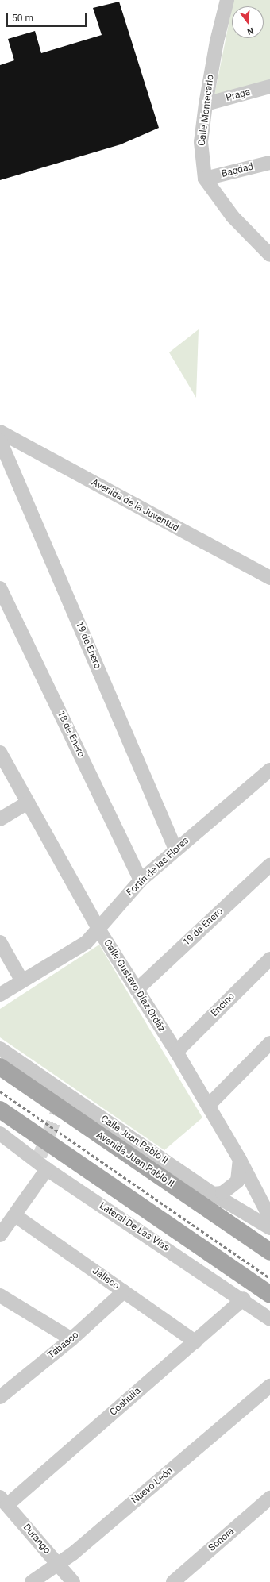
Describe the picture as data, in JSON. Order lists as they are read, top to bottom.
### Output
{
  "streets": {
    "main road": ["Avenida Juan Pablo II"],
    "street": [
      "Praga",
      "Calle Montecarlo",
      "Bagdad",
      "Avenida de la Juventud",
      "19 de Enero",
      "18 de Enero",
      "Fortín de las Flores",
      "Calle Gustavo Díaz Ordáz",
      "Encino",
      "Calle Juan Pablo II",
      "Lateral De Las Vías",
      "Jalisco",
      "Tabasco",
      "Coahuila",
      "Nuevo León",
      "Durango",
      "Sonora"
    ]
  },
  "crossings": [
    ["Praga", "Calle Montecarlo"],
    ["Calle Montecarlo", "Bagdad"],
    ["19 de Enero", "Fortín de las Flores"],
    ["19 de Enero", "Calle Gustavo Díaz Ordáz"],
    ["18 de Enero", "Fortín de las Flores"],
    ["Fortín de las Flores", "Calle Gustavo Díaz Ordáz"],
    ["Calle Gustavo Díaz Ordáz", "Encino"],
    ["Lateral De Las Vías", "Coahuila"],
    ["Jalisco", "Tabasco"],
    ["Jalisco", "Coahuila"],
    ["Coahuila", "Durango"],
    ["Nuevo León", "Durango"]
  ],
  "scale_bar": "50 m",
  "north": "bottom"
}
